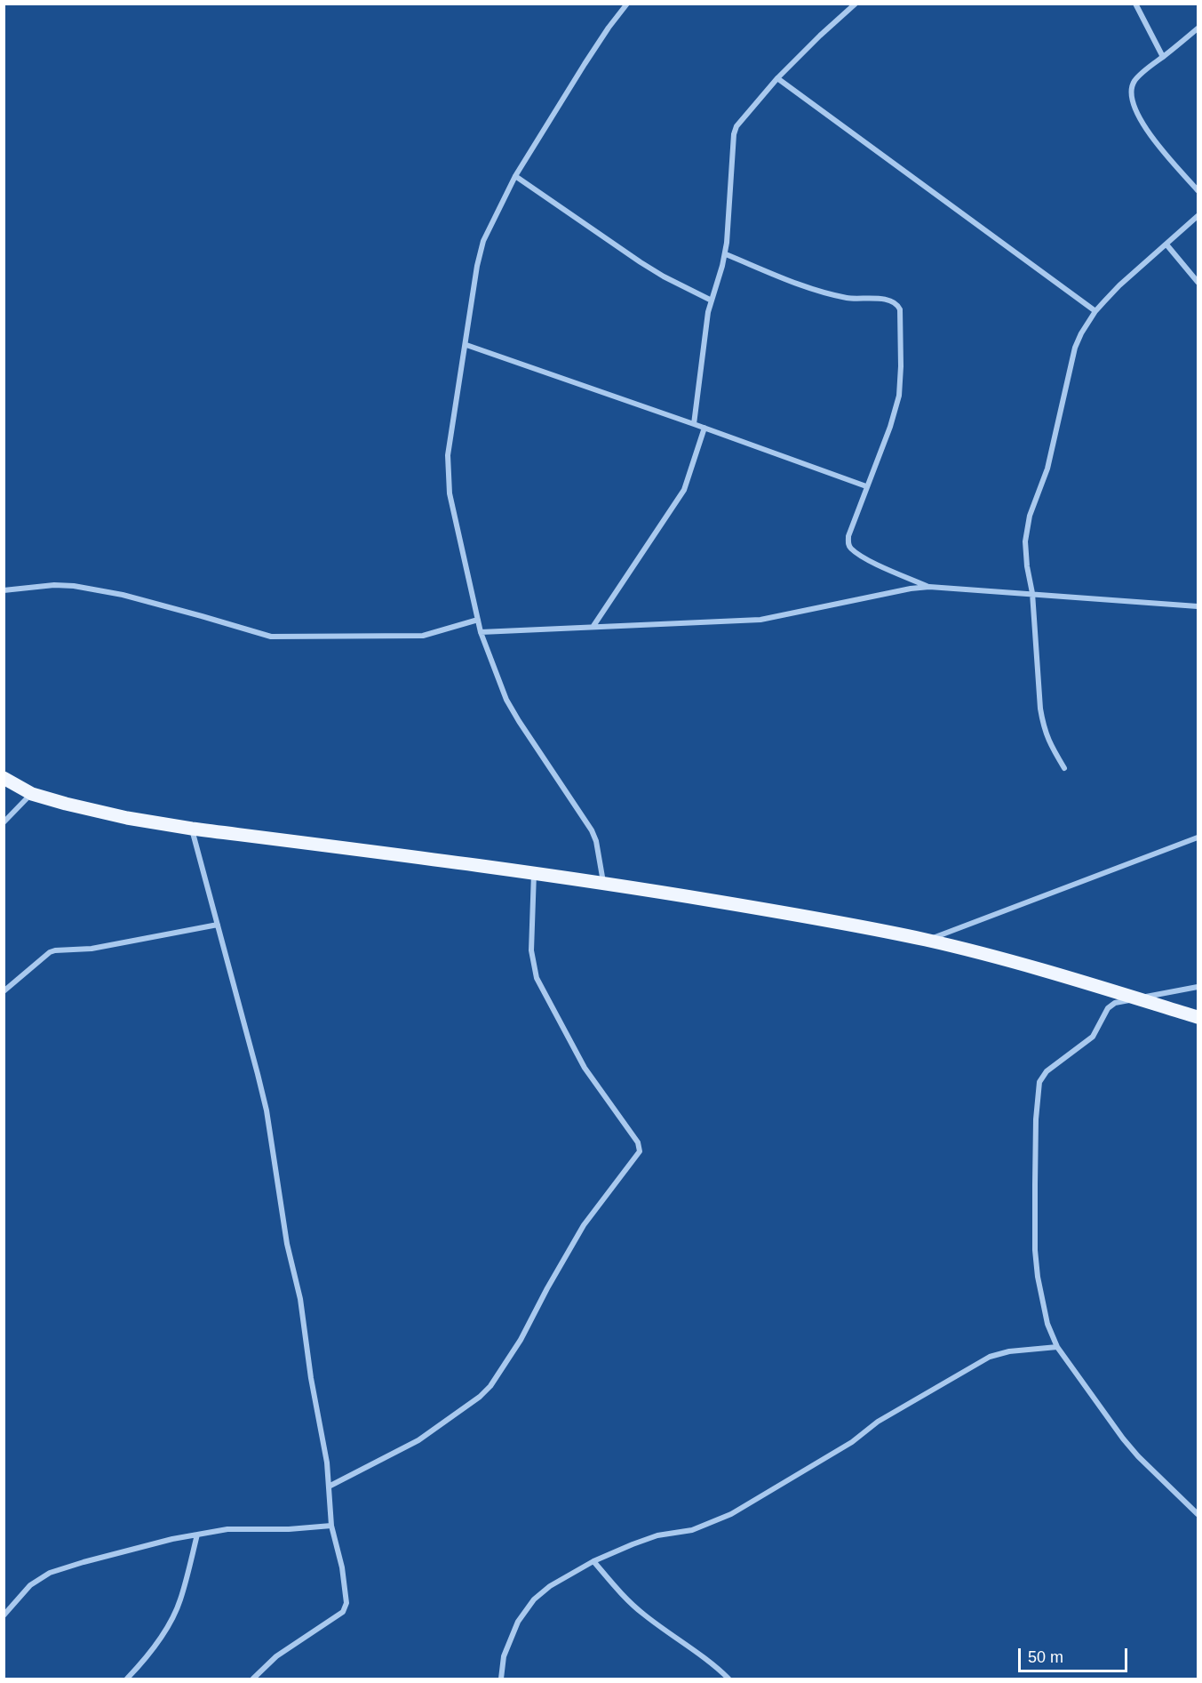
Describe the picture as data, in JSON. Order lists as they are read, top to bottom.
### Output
{
  "scale_bar": "50 m"
}
